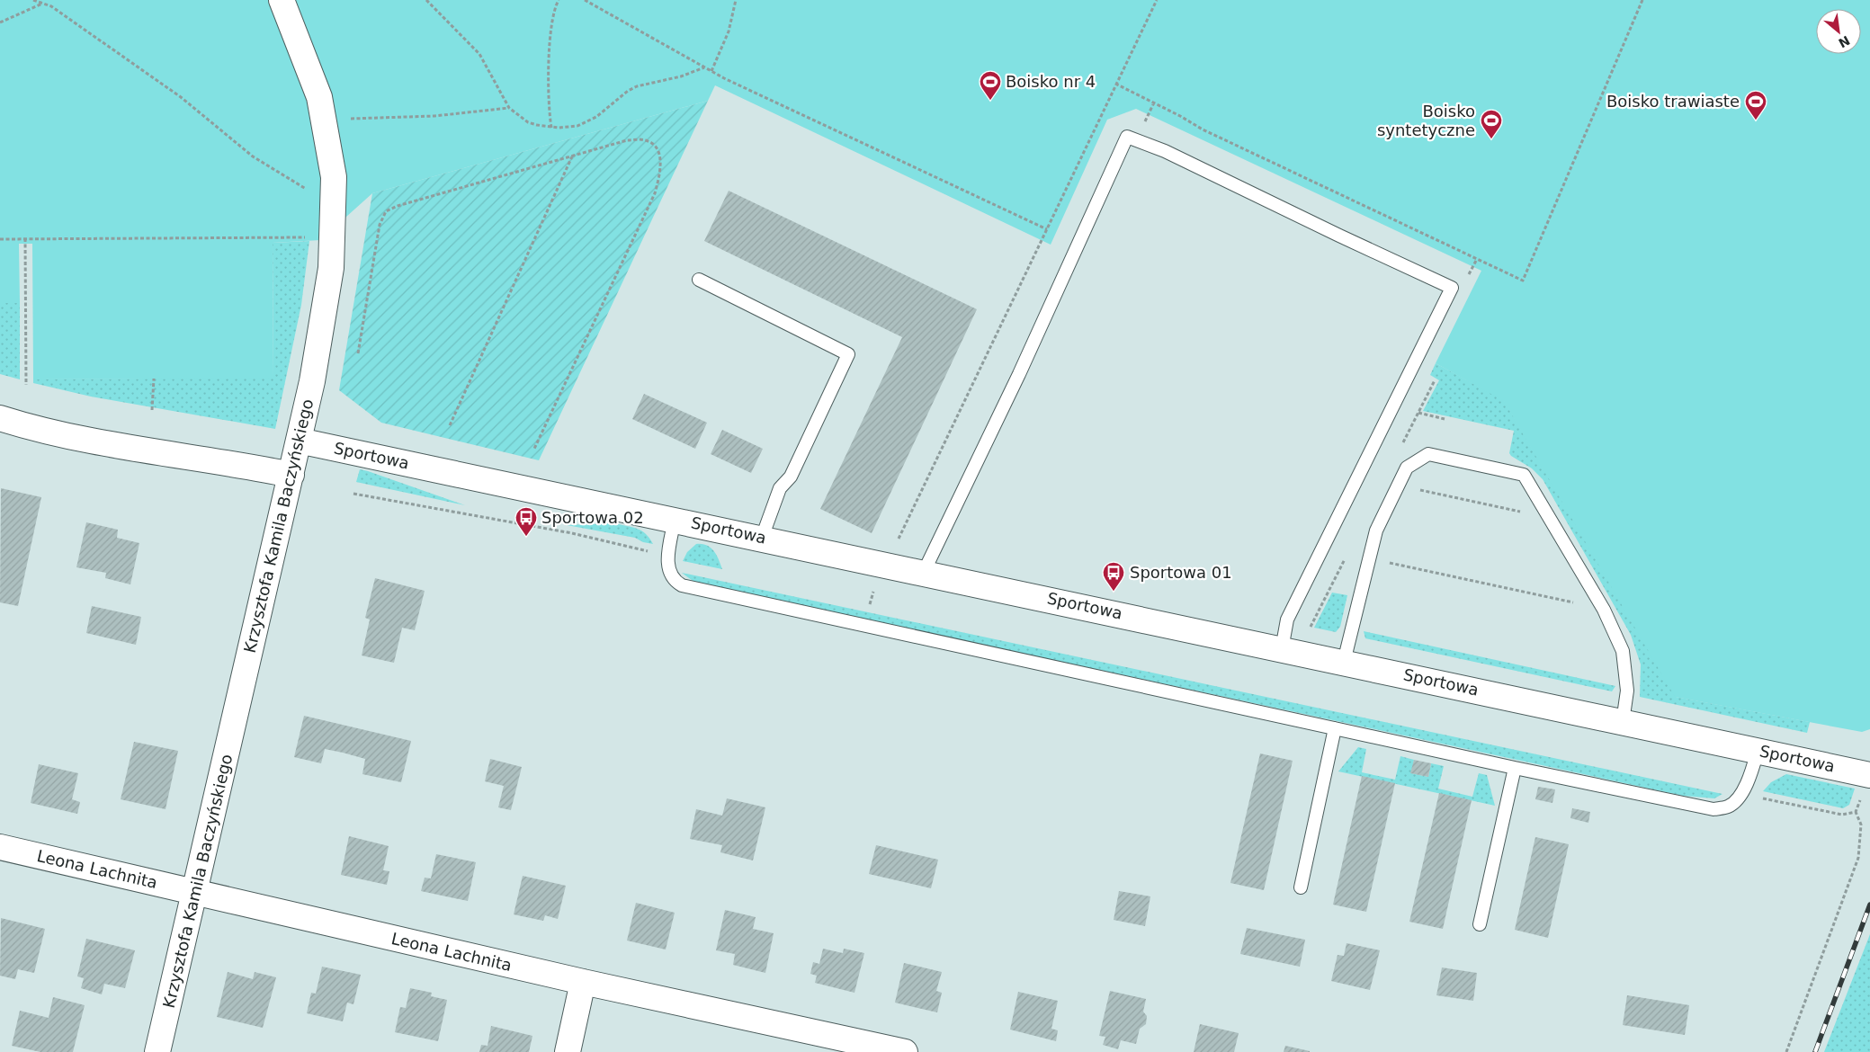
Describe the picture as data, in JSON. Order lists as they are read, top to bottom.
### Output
{
  "streets": {
    "street": ["Sportowa", "Krzysztofa Kamila Baczyńskiego", "Leona Lachnita"]
  },
  "crossings": [
    ["Sportowa", "Krzysztofa Kamila Baczyńskiego"],
    ["Krzysztofa Kamila Baczyńskiego", "Leona Lachnita"]
  ],
  "places": {
    "sports": ["Boisko nr 4", "Boisko trawiaste", "Boisko syntetyczne"],
    "bus stop": ["Sportowa 02", "Sportowa 01"]
  },
  "north": "bottom right"
}
